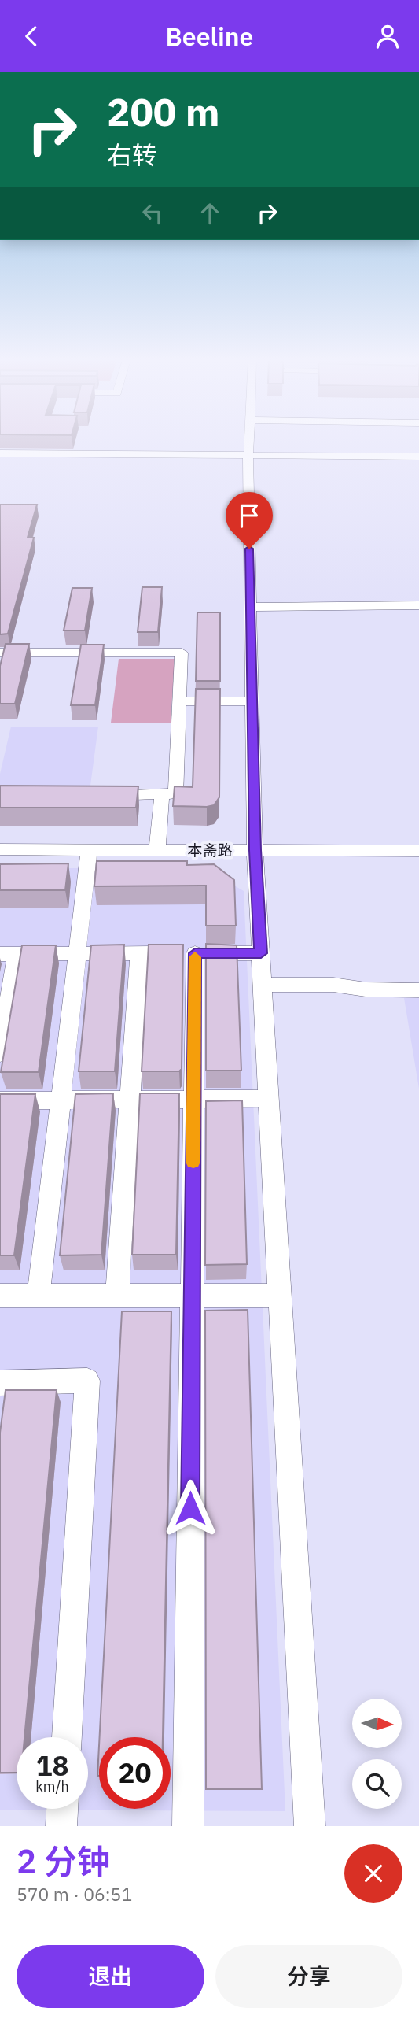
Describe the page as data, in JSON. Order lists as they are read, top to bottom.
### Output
{
  "streets": {
    "street": ["本斋路"]
  },
  "north": "right",
  "page": {
    "header": "Beeline",
    "turn": ["200 m", "右转"],
    "speed": "18 km/h",
    "limit": "20",
    "heading": ["2 分钟", "570 m · 06:51"],
    "buttons": ["退出", "分享"]
  }
}
